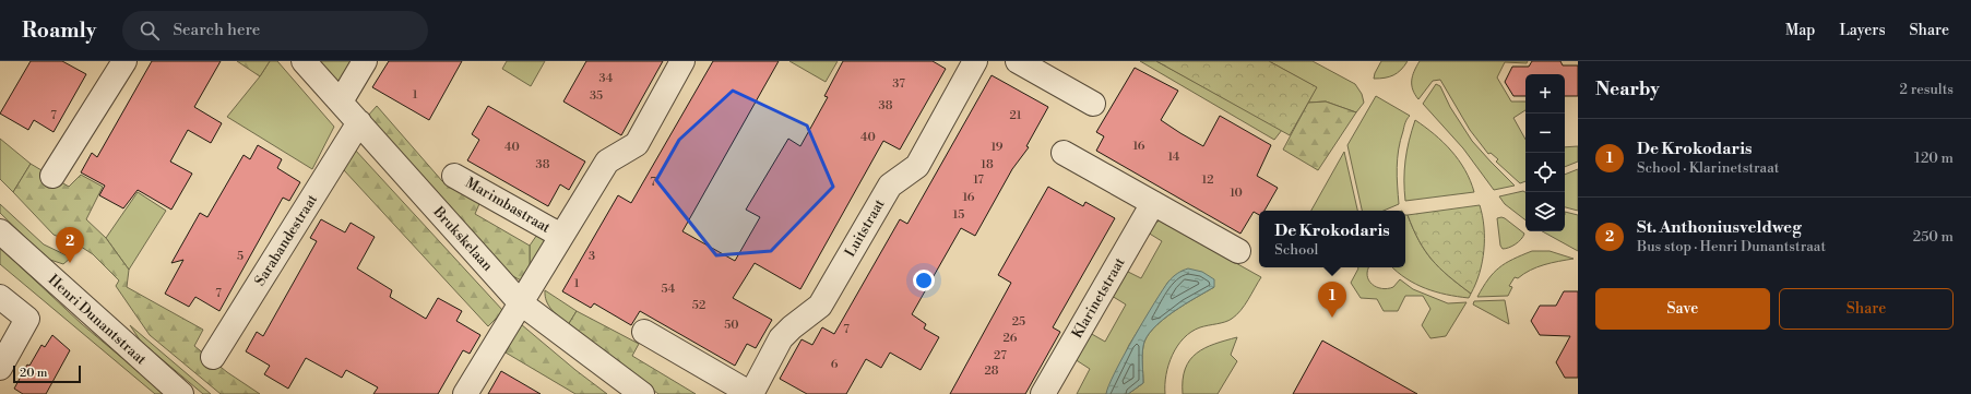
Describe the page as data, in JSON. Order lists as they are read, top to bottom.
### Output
{
  "streets": {
    "street": [
      "Marimbastraat",
      "Luitstraat",
      "Brukskelaan",
      "Sarabandestraat",
      "Klarinetstraat",
      "Henri Dunantstraat"
    ]
  },
  "crossings": [
    ["Marimbastraat", "Brukskelaan"],
    ["Brukskelaan", "Sarabandestraat"]
  ],
  "house_numbers": [
    "34",
    "37",
    "1",
    "35",
    "38",
    "7",
    "21",
    "40",
    "16",
    "40",
    "19",
    "14",
    "38",
    "18",
    "17",
    "12",
    "7",
    "10",
    "16",
    "15",
    "5",
    "3",
    "1",
    "54",
    "7",
    "52",
    "25",
    "50",
    "7",
    "26",
    "27",
    "6",
    "28"
  ],
  "scale_bar": "20 m",
  "page": {
    "header": "Roamly",
    "search": "Search here",
    "nav": ["Map", "Layers", "Share"],
    "heading": ["Nearby", "2 results"],
    "map_buttons": ["+", "−"],
    "list": [
      {
        "mark": "1",
        "name": "De Krokodaris",
        "note": "School · Klarinetstraat",
        "value": "120 m"
      },
      {
        "mark": "2",
        "name": "St. Anthoniusveldweg",
        "note": "Bus stop · Henri Dunantstraat",
        "value": "250 m"
      }
    ],
    "popup": ["De Krokodaris", "School"],
    "pins": ["2", "1"],
    "buttons": ["Save", "Share"],
    "scale": "20 m"
  }
}
